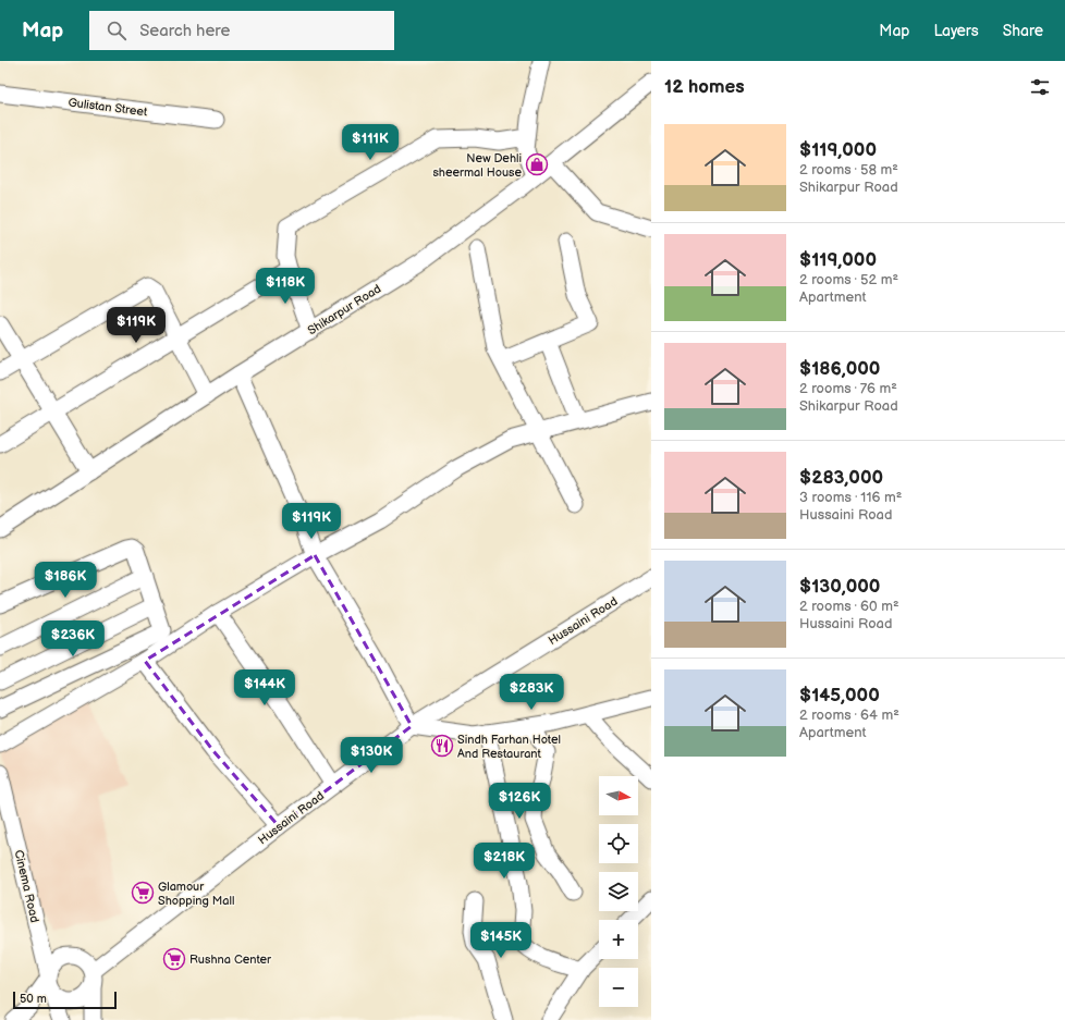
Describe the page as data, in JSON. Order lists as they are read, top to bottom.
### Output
{
  "streets": {
    "street": [
      "Gulistan Street",
      "Shikarpur Road",
      "Hussaini Road",
      "Cinema Road"
    ]
  },
  "crossings": [
    ["Hussaini Road", "Cinema Road"]
  ],
  "places": {
    "shop": ["New Dehli sheermal House"],
    "restaurant": ["Sindh Farhan Hotel And Restaurant"],
    "supermarket": ["Glamour Shopping Mall", "Rushna Center"]
  },
  "scale_bar": "50 m",
  "north": "right",
  "page": {
    "header": "Map",
    "search": "Search here",
    "nav": ["Map", "Layers", "Share"],
    "heading": "12 homes",
    "list": [
      {
        "name": "$119,000",
        "note": "2 rooms · 58 m² · Shikarpur Road"
      },
      {
        "name": "$119,000",
        "note": "2 rooms · 52 m² · Apartment"
      },
      {
        "name": "$186,000",
        "note": "2 rooms · 76 m² · Shikarpur Road"
      },
      {
        "name": "$283,000",
        "note": "3 rooms · 116 m² · Hussaini Road"
      },
      {
        "name": "$130,000",
        "note": "2 rooms · 60 m² · Hussaini Road"
      },
      {
        "name": "$145,000",
        "note": "2 rooms · 64 m² · Apartment"
      }
    ],
    "price": [
      "$111K",
      "$118K",
      "$119K",
      "$119K",
      "$186K",
      "$236K",
      "$144K",
      "$283K",
      "$130K",
      "$126K",
      "$218K",
      "$145K"
    ],
    "map_buttons": ["+", "−"],
    "scale": "50 m"
  }
}
